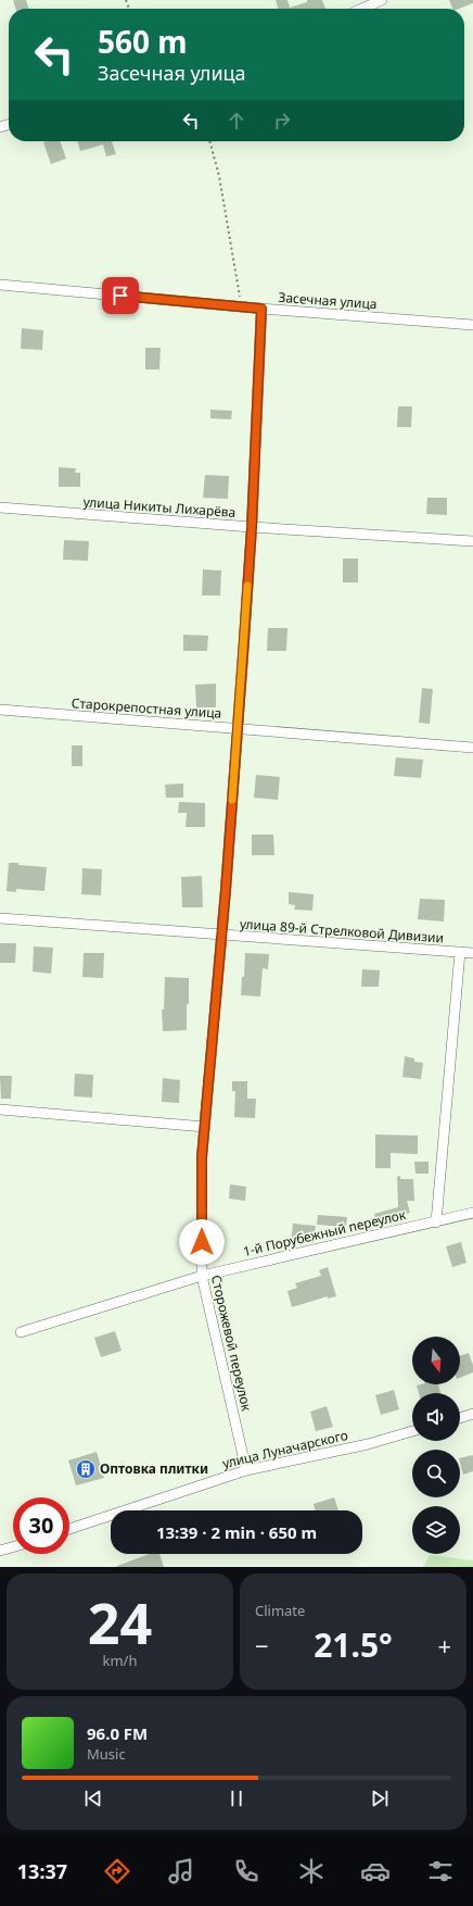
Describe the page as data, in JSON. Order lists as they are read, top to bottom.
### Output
{
  "streets": {
    "street": [
      "Засечная улица",
      "улица Никиты Лихарёва",
      "Старокрепостная улица",
      "улица 89-й Стрелковой Дивизии",
      "1-й Порубежный переулок",
      "Сторожевой переулок",
      "улица Луначарского"
    ]
  },
  "crossings": [
    ["Засечная улица", "Сторожевой переулок"],
    ["улица Никиты Лихарёва", "Сторожевой переулок"],
    ["Старокрепостная улица", "Сторожевой переулок"],
    ["улица 89-й Стрелковой Дивизии", "Сторожевой переулок"],
    ["1-й Порубежный переулок", "Сторожевой переулок"],
    ["Сторожевой переулок", "улица Луначарского"]
  ],
  "places": {
    "building": ["Оптовка плитки"]
  },
  "north": "bottom",
  "page": {
    "turn": ["560 m", "Засечная улица"],
    "limit": "30",
    "trip": "13:39 · 2 min · 650 m",
    "tile": [
      ["24", "km/h"],
      "Climate"
    ],
    "heat": ["−", "21.5°", "+"],
    "song": ["96.0 FM", "Music"],
    "tabs": "13:37"
  }
}
